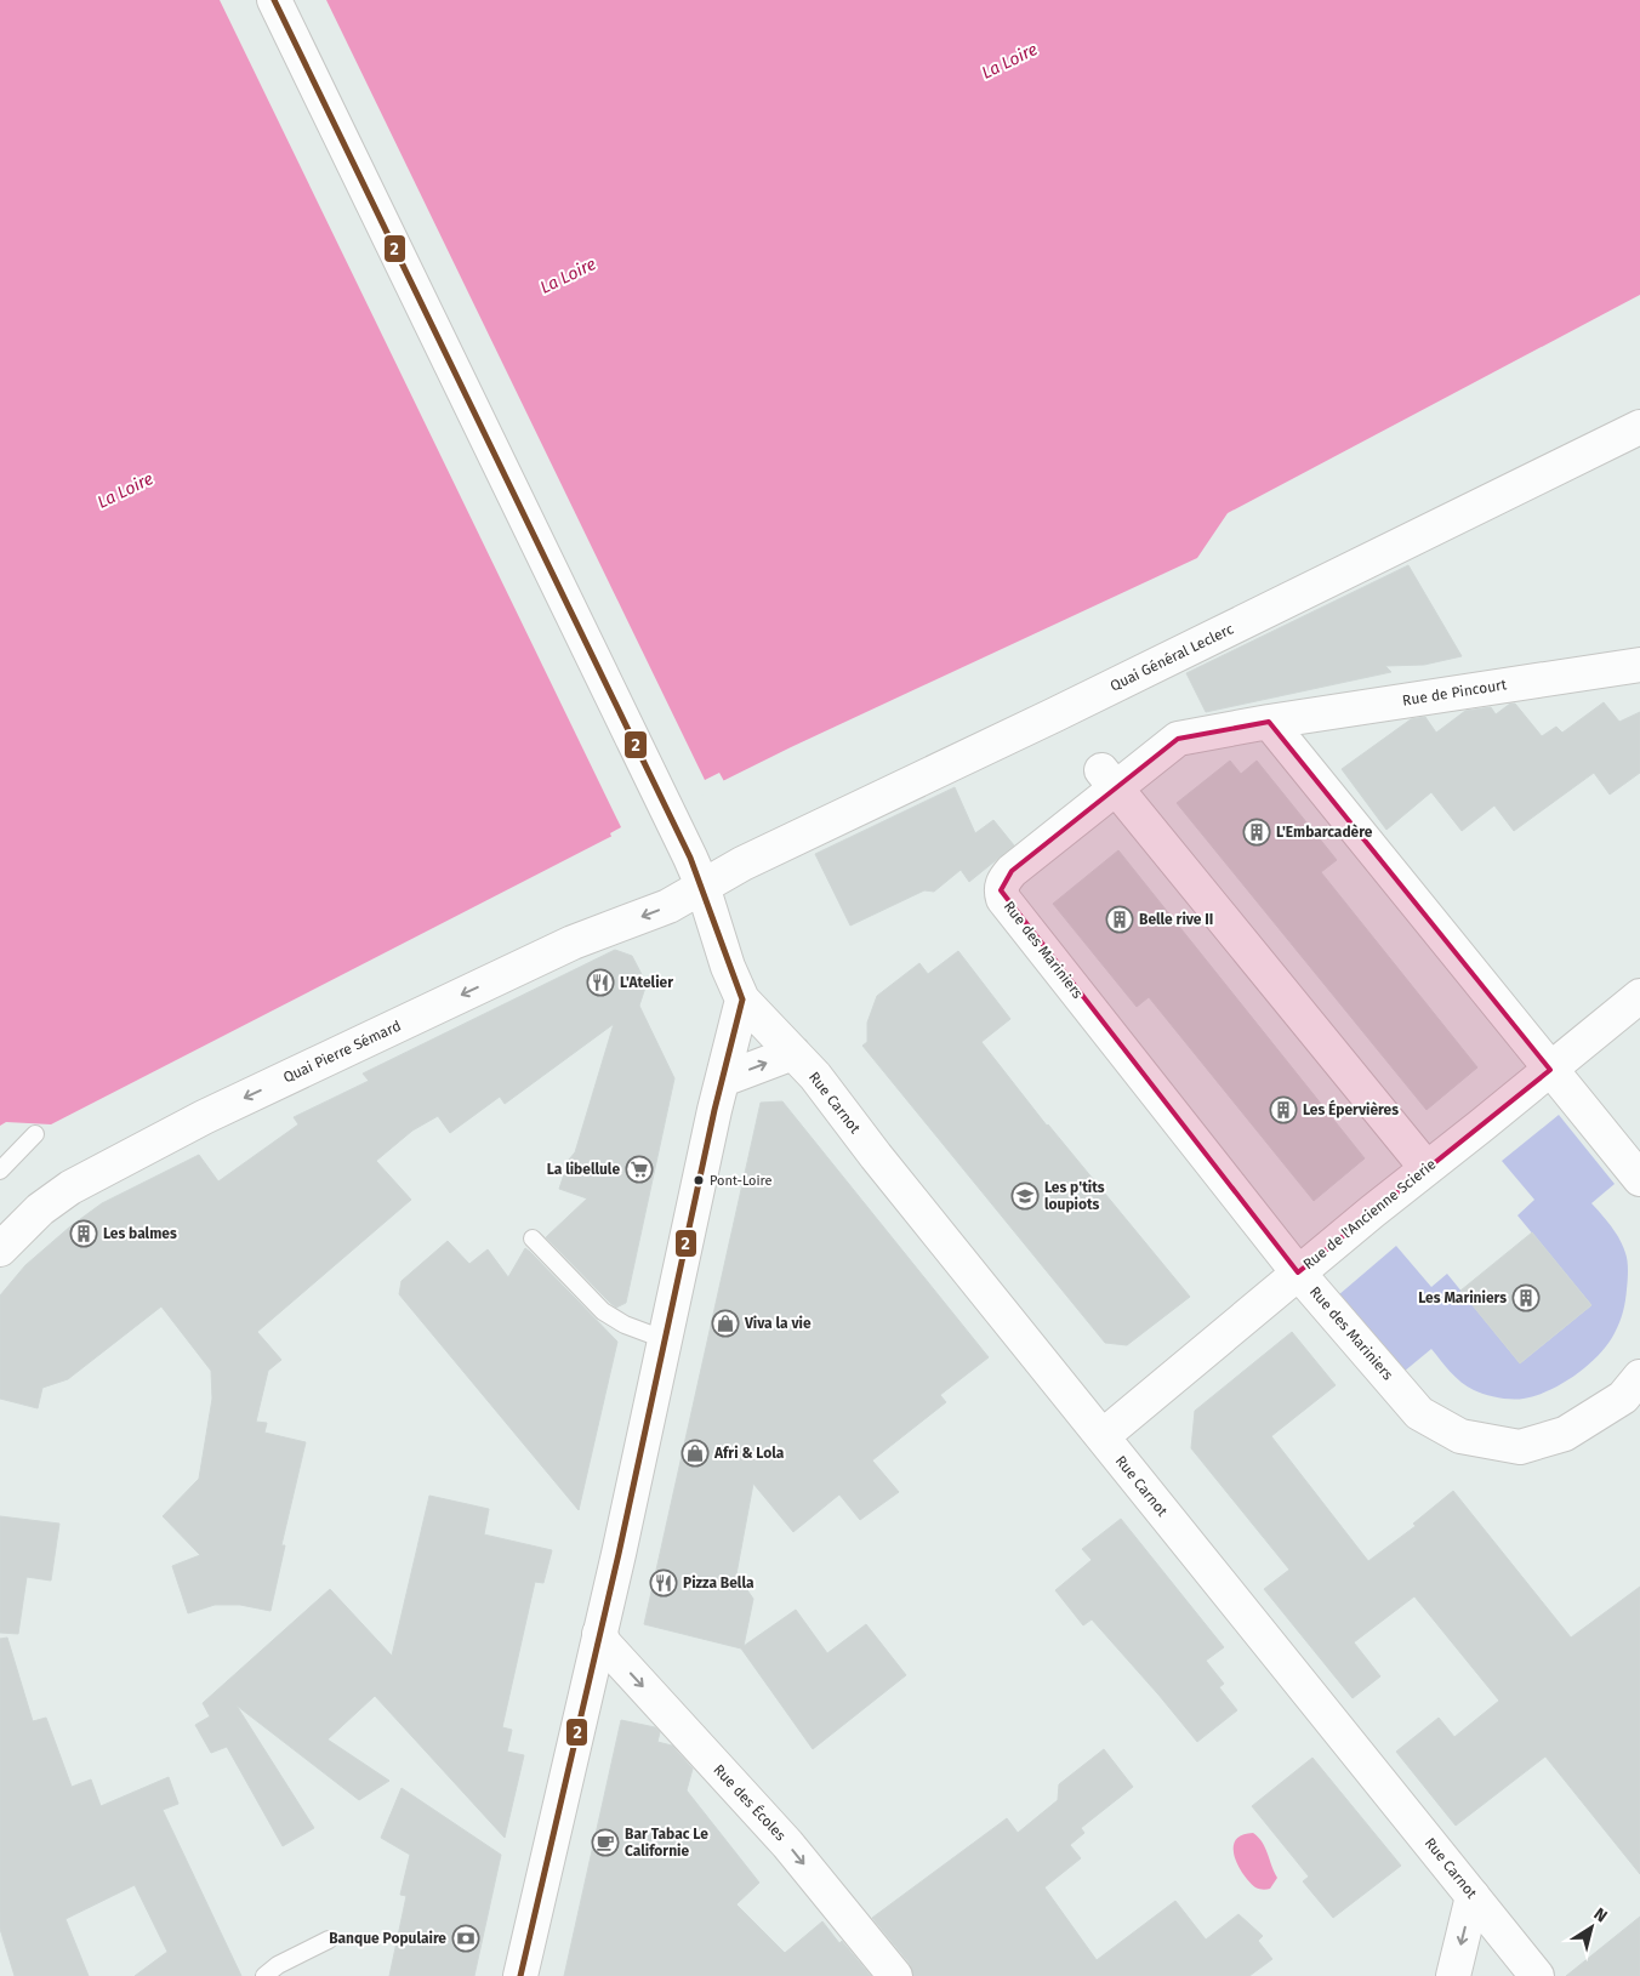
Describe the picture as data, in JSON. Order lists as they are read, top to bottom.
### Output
{
  "streets": {
    "street": [
      "Quai Général Leclerc",
      "Rue de Pincourt",
      "Rue des Mariniers",
      "Quai Pierre Sémard",
      "Rue Carnot",
      "Rue de l'Ancienne Scierie",
      "Rue des Écoles"
    ]
  },
  "crossings": [
    ["Quai Général Leclerc", "Quai Pierre Sémard"],
    ["Quai Général Leclerc", "Rue Carnot"],
    ["Rue de Pincourt", "Rue des Mariniers"],
    ["Rue des Mariniers", "Rue de l'Ancienne Scierie"],
    ["Quai Pierre Sémard", "Rue Carnot"],
    ["Rue Carnot", "Rue de l'Ancienne Scierie"]
  ],
  "one_way": ["Quai Pierre Sémard", "Rue des Écoles"],
  "water": ["La Loire"],
  "places": {
    "building": [
      "L'Embarcadère",
      "Belle rive II",
      "Les Épervières",
      "Les balmes",
      "Les Mariniers"
    ],
    "restaurant": ["L'Atelier", "Pizza Bella"],
    "supermarket": ["La libellule"],
    "other": ["Pont-Loire"],
    "school or university": ["Les p'tits loupiots"],
    "shop": ["Viva la vie", "Afri & Lola"],
    "cafe": ["Bar Tabac Le Californie"],
    "bank": ["Banque Populaire"]
  },
  "lines": ["transit line 2"],
  "north": "top right"
}
